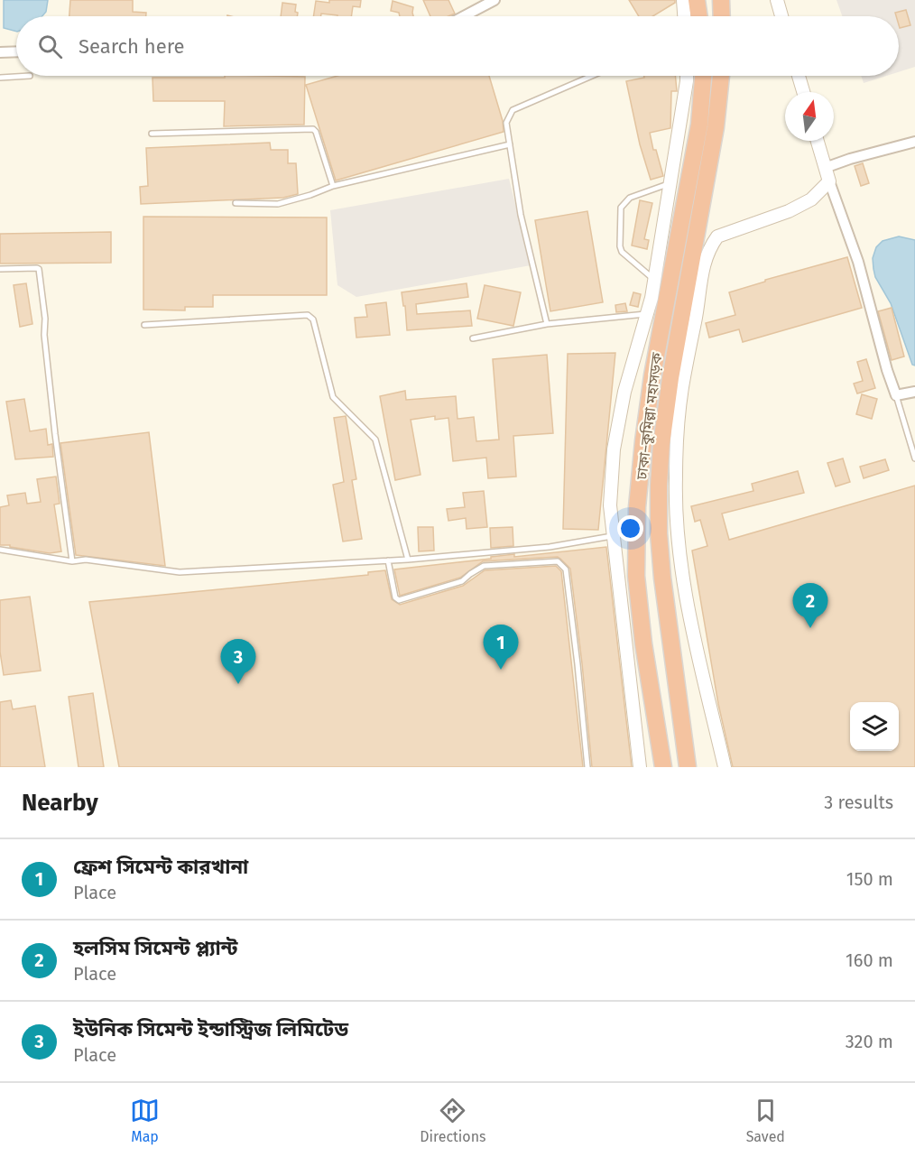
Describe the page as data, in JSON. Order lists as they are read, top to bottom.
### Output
{
  "streets": {
    "highway": ["ঢাকা–কুমিল্লা মহাসড়ক"]
  },
  "north": "top",
  "page": {
    "search": "Search here",
    "pins": ["2", "1", "3"],
    "heading": ["Nearby", "3 results"],
    "list": [
      {
        "mark": "1",
        "name": "ফ্রেশ সিমেন্ট কারখানা",
        "note": "Place",
        "value": "150 m"
      },
      {
        "mark": "2",
        "name": "হলসিম সিমেন্ট প্ল্যান্ট",
        "note": "Place",
        "value": "160 m"
      },
      {
        "mark": "3",
        "name": "ইউনিক সিমেন্ট ইন্ডাস্ট্রিজ লিমিটেড",
        "note": "Place",
        "value": "320 m"
      }
    ],
    "nav": ["Map", "Directions", "Saved"]
  }
}
